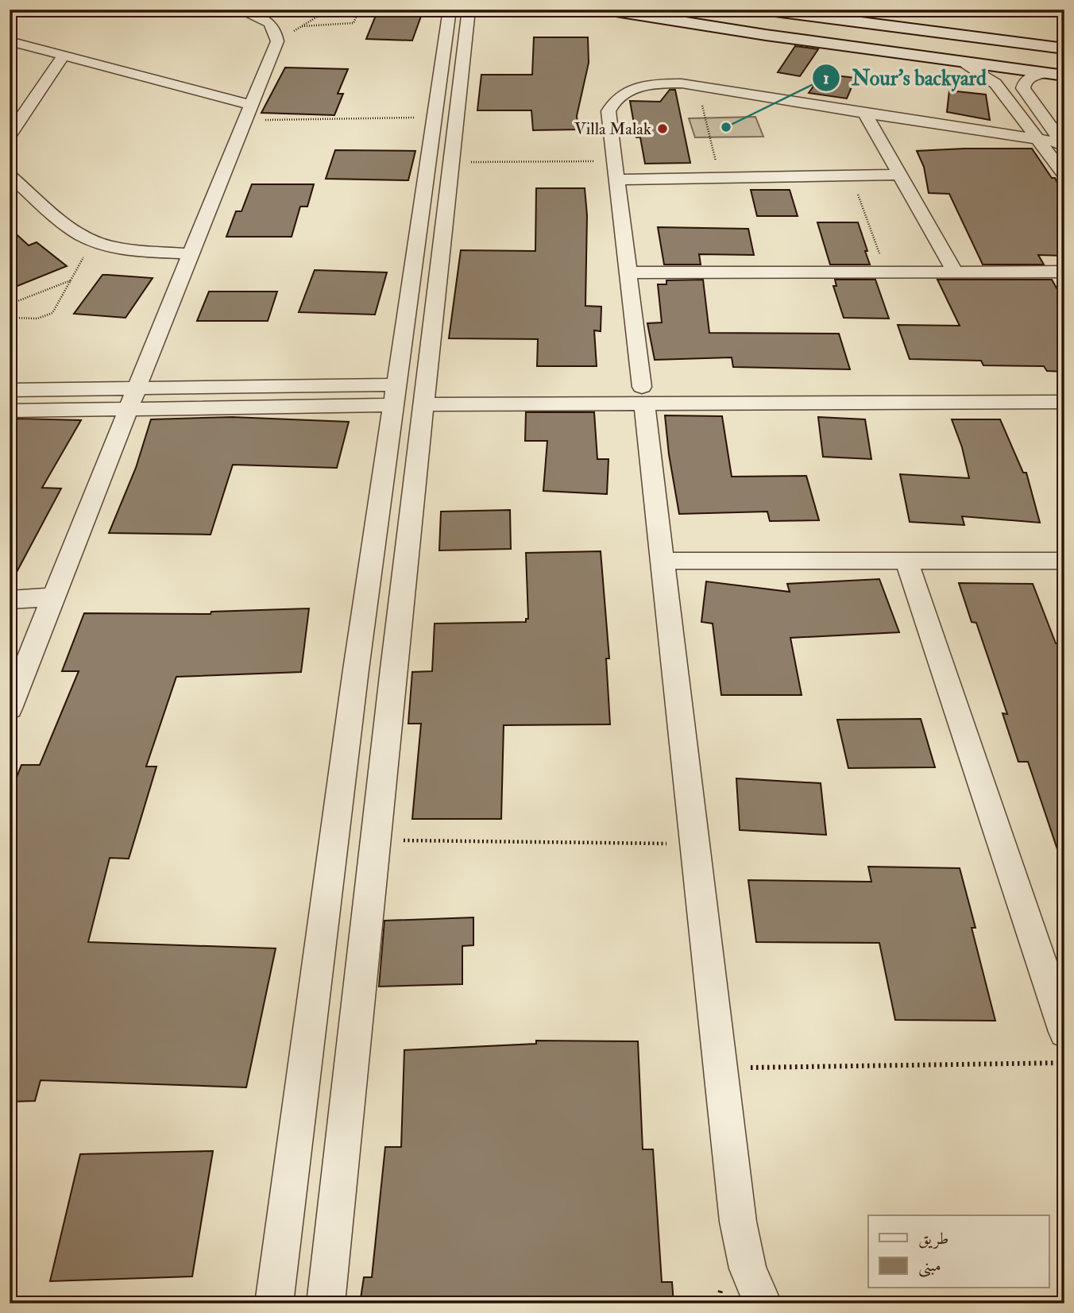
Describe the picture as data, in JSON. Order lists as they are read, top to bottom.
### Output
{
  "places": ["Nour's backyard", "Villa Malak"],
  "legend": ["طريق", "مبنى"]
}
